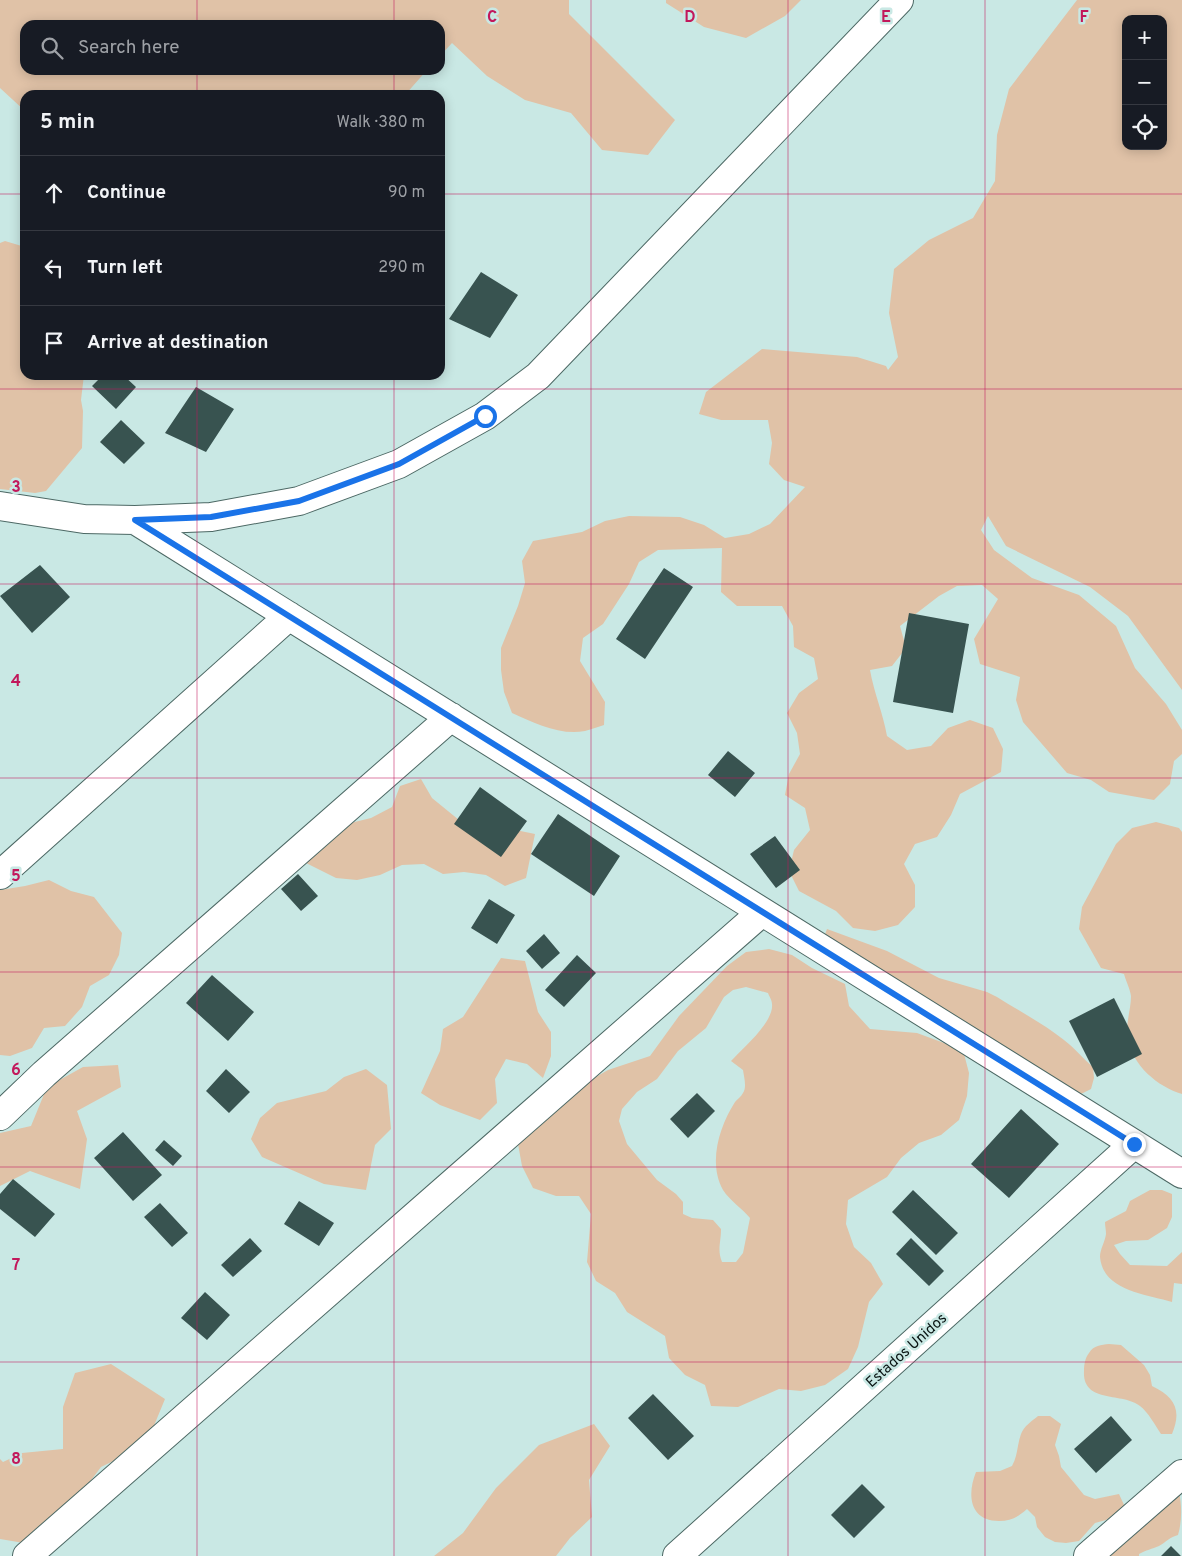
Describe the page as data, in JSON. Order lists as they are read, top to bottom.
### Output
{
  "streets": {
    "street": ["Estados Unidos"]
  },
  "page": {
    "map_buttons": ["+", "−"],
    "search": "Search here",
    "heading": ["5 min", "Walk · 380 m"],
    "list": [
      ["Continue", "90 m"],
      ["Turn left", "290 m"],
      "Arrive at destination"
    ]
  },
  "grid": {
    "columns": [
      "C",
      "D",
      "E",
      "F"
    ],
    "rows": [
      "3",
      "4",
      "5",
      "6",
      "7",
      "8"
    ]
  }
}
